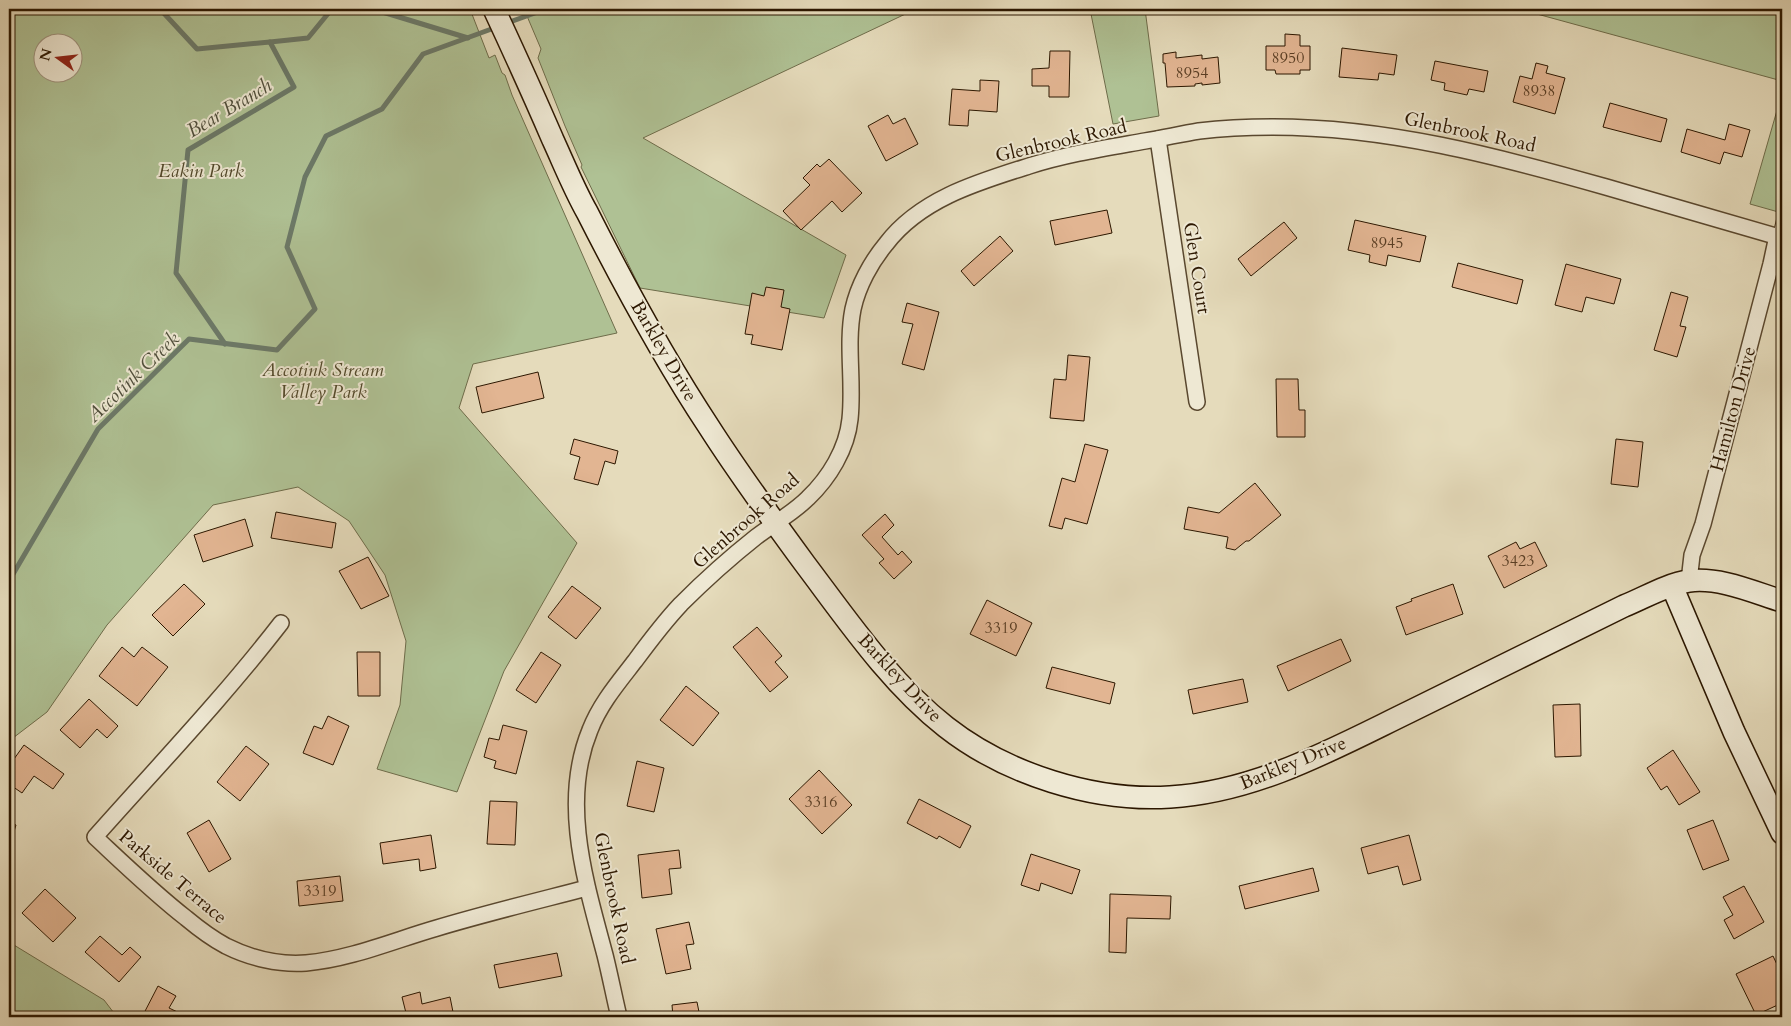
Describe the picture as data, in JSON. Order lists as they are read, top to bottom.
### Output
{
  "streets": {
    "street": [
      "Glenbrook Road",
      "Glen Court",
      "Barkley Drive",
      "Hamilton Drive",
      "Parkside Terrace"
    ]
  },
  "crossings": [
    ["Glenbrook Road", "Glen Court"],
    ["Glenbrook Road", "Barkley Drive"],
    ["Glenbrook Road", "Hamilton Drive"],
    ["Glenbrook Road", "Parkside Terrace"],
    ["Barkley Drive", "Hamilton Drive"]
  ],
  "water": ["Bear Branch", "Accotink Creek"],
  "parks": ["Eakin Park", "Accotink Stream Valley Park"],
  "house_numbers": [
    "8950",
    "8954",
    "8938",
    "8945",
    "3423",
    "3319",
    "3316",
    "3319"
  ],
  "north": "left"
}
